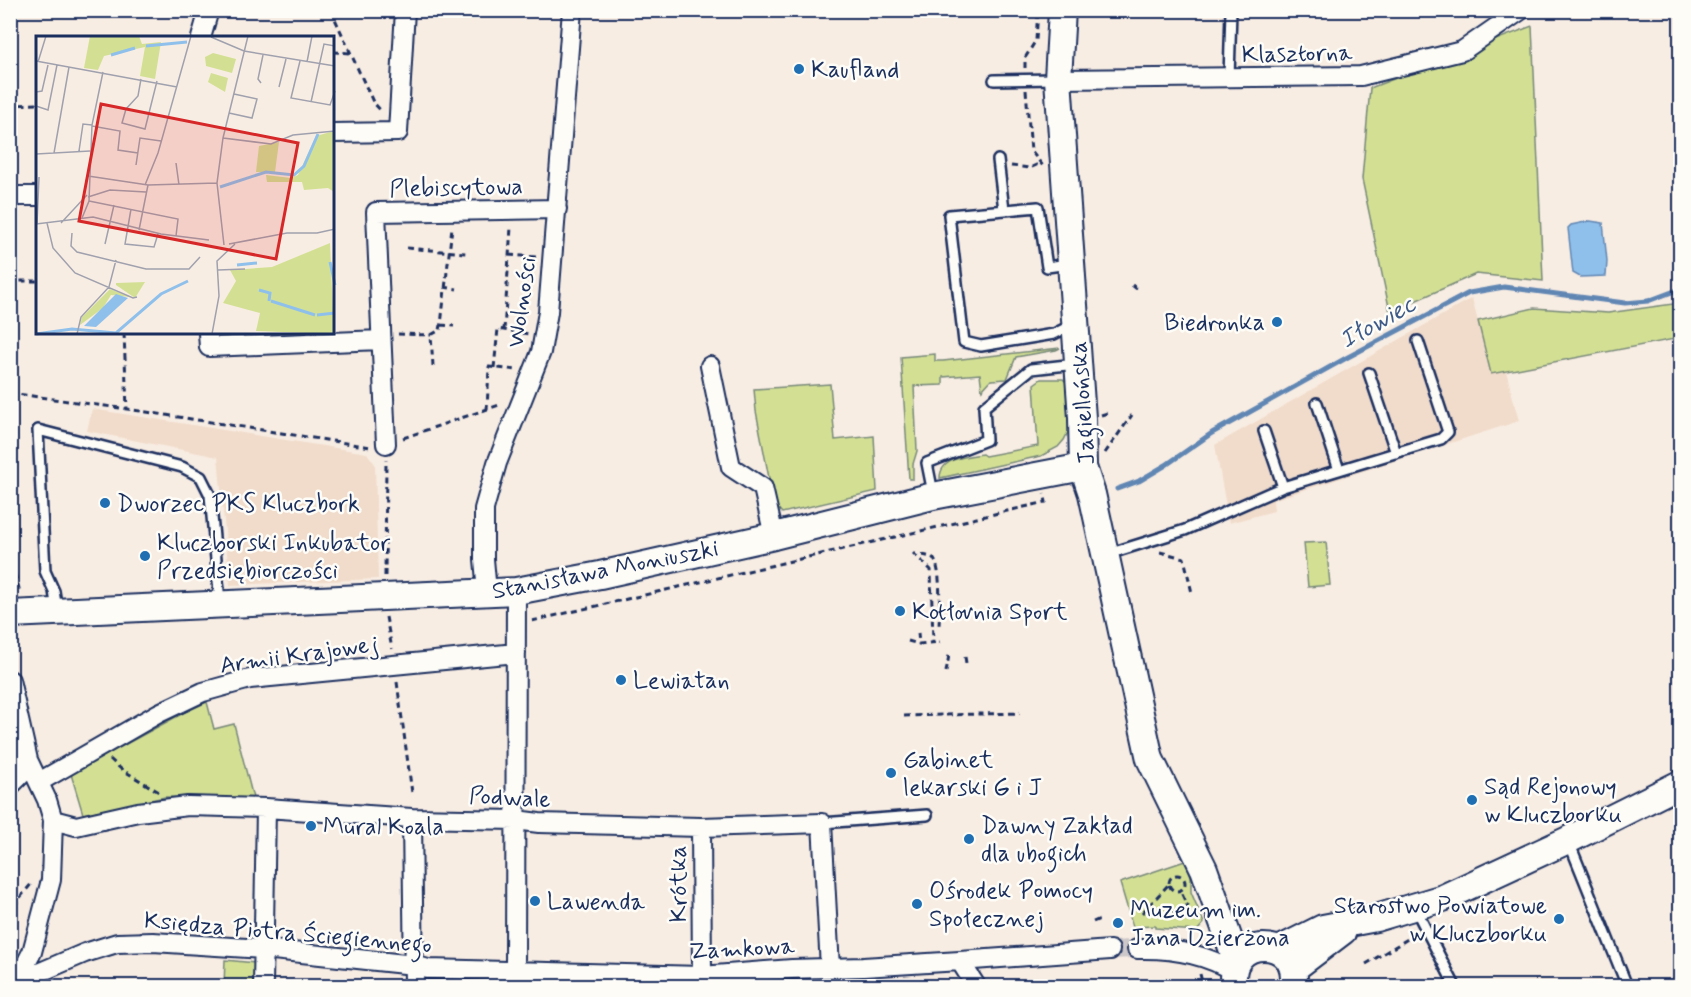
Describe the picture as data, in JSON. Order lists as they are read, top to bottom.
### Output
{
  "streets": {
    "street": [
      "Klasztorna",
      "Plebiscytowa",
      "Wolności",
      "Jagiellońska",
      "Stanisława Moniuszki",
      "Armii Krajowej",
      "Podwale",
      "Krótka",
      "Księdza Piotra Ściegiennego",
      "Zamkowa"
    ]
  },
  "crossings": [
    ["Klasztorna", "Jagiellońska"],
    ["Plebiscytowa", "Wolności"],
    ["Wolności", "Stanisława Moniuszki"],
    ["Jagiellońska", "Stanisława Moniuszki"],
    ["Podwale", "Krótka"],
    ["Krótka", "Zamkowa"],
    ["Księdza Piotra Ściegiennego", "Zamkowa"]
  ],
  "water": ["Iłowiec"],
  "places": [
    "Kaufland",
    "Biedronka",
    "Dworzec PKS Kluczbork",
    "Kluczborski Inkubator Przedsiębiorczości",
    "Kotłovnia Sport",
    "Lewiatan",
    "Gabinet lekarski G i J",
    "Sąd Rejonowy w Kluczborku",
    "Mural Koala",
    "Dawny Zakład dla ubogich",
    "Lawenda",
    "Ośrodek Pomocy Społecznej",
    "Starostwo Powiatowe w Kluczborku",
    "Muzeum im. Jana Dzierżona"
  ]
}
